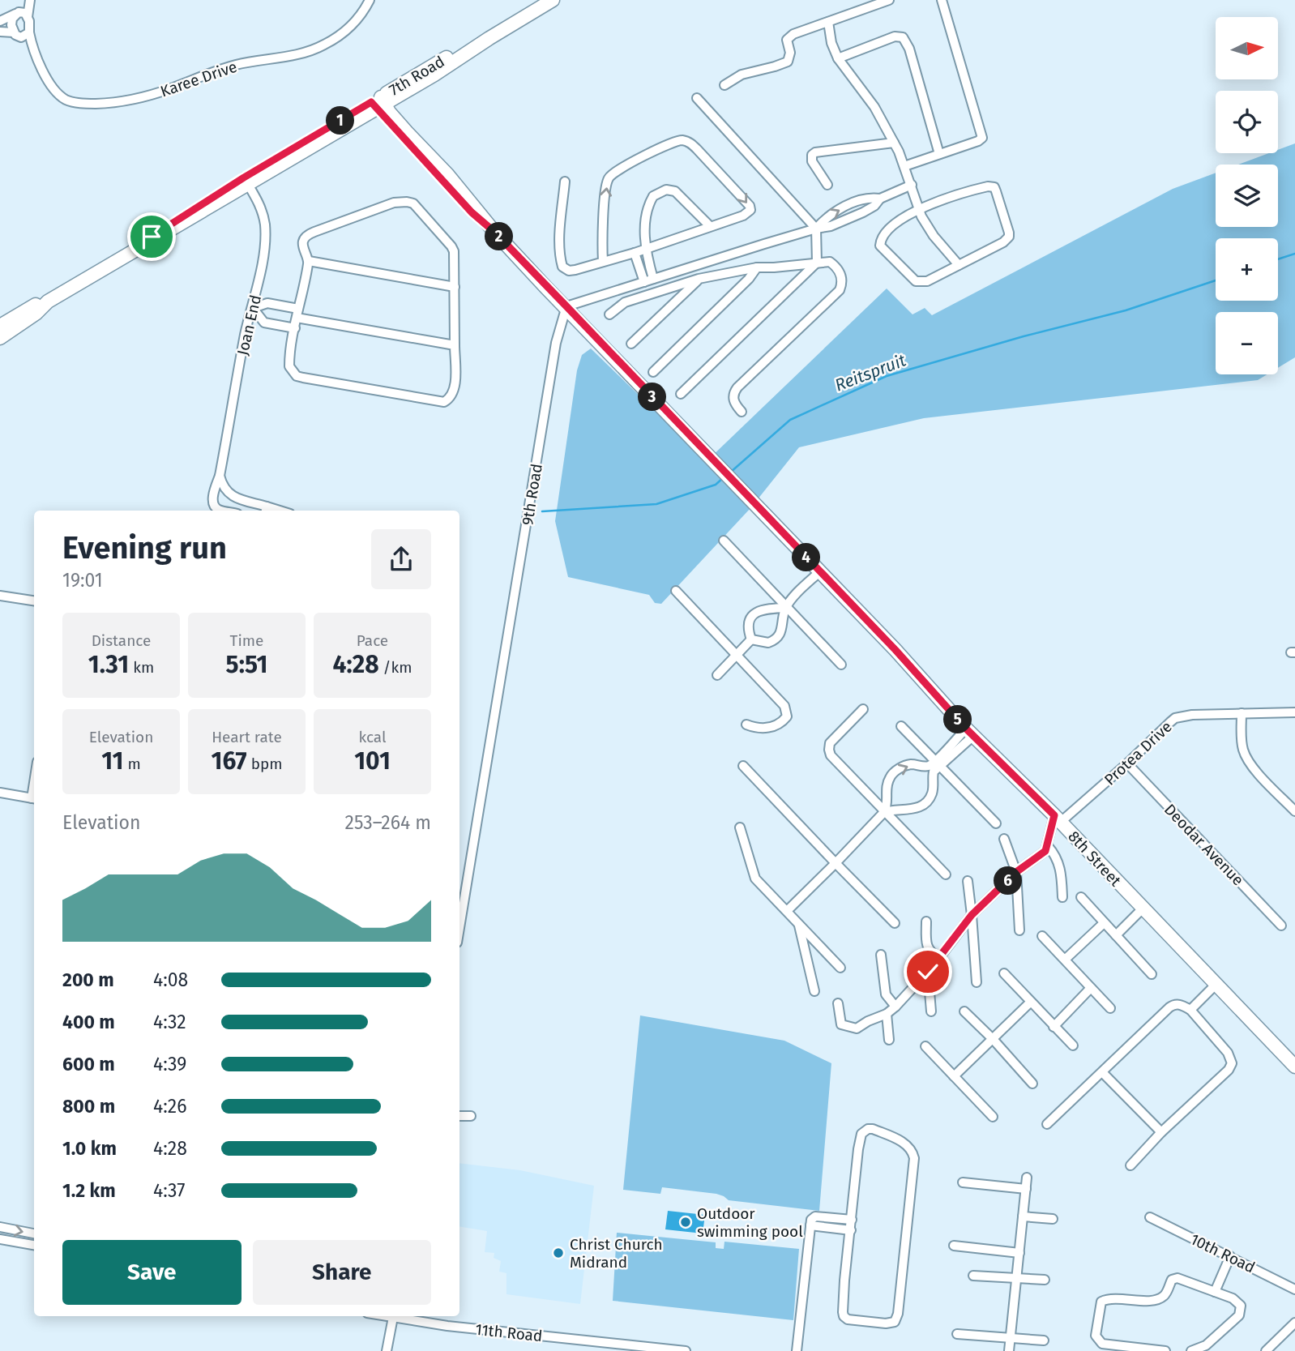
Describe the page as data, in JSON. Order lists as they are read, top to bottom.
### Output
{
  "streets": {
    "street": [
      "7th Road",
      "Karee Drive",
      "Joan End",
      "9th Road",
      "Protea Drive",
      "Deodar Avenue",
      "8th Street",
      "10th Road",
      "11th Road"
    ]
  },
  "crossings": [
    ["7th Road", "Joan End"],
    ["7th Road", "8th Street"],
    ["9th Road", "8th Street"],
    ["Protea Drive", "Deodar Avenue"],
    ["Protea Drive", "8th Street"]
  ],
  "water": ["Reitspruit"],
  "places": ["Outdoor swimming pool", "Christ Church Midrand"],
  "north": "right",
  "page": {
    "map_buttons": ["+", "−"],
    "pins": [
      "1",
      "2",
      "3",
      "4",
      "5",
      "6"
    ],
    "heading": ["Evening run", "19:01"],
    "stats": [
      ["Distance", "1.31 km"],
      ["Time", "5:51"],
      ["Pace", "4:28 /km"],
      ["Elevation", "11 m"],
      ["Heart rate", "167 bpm"],
      ["kcal", "101"]
    ],
    "chart": ["Elevation", "253–264 m"],
    "list": [
      {
        "name": "200 m",
        "note": "4:08"
      },
      {
        "name": "400 m",
        "note": "4:32"
      },
      {
        "name": "600 m",
        "note": "4:39"
      },
      {
        "name": "800 m",
        "note": "4:26"
      },
      {
        "name": "1.0 km",
        "note": "4:28"
      },
      {
        "name": "1.2 km",
        "note": "4:37"
      }
    ],
    "buttons": ["Save", "Share"]
  }
}
